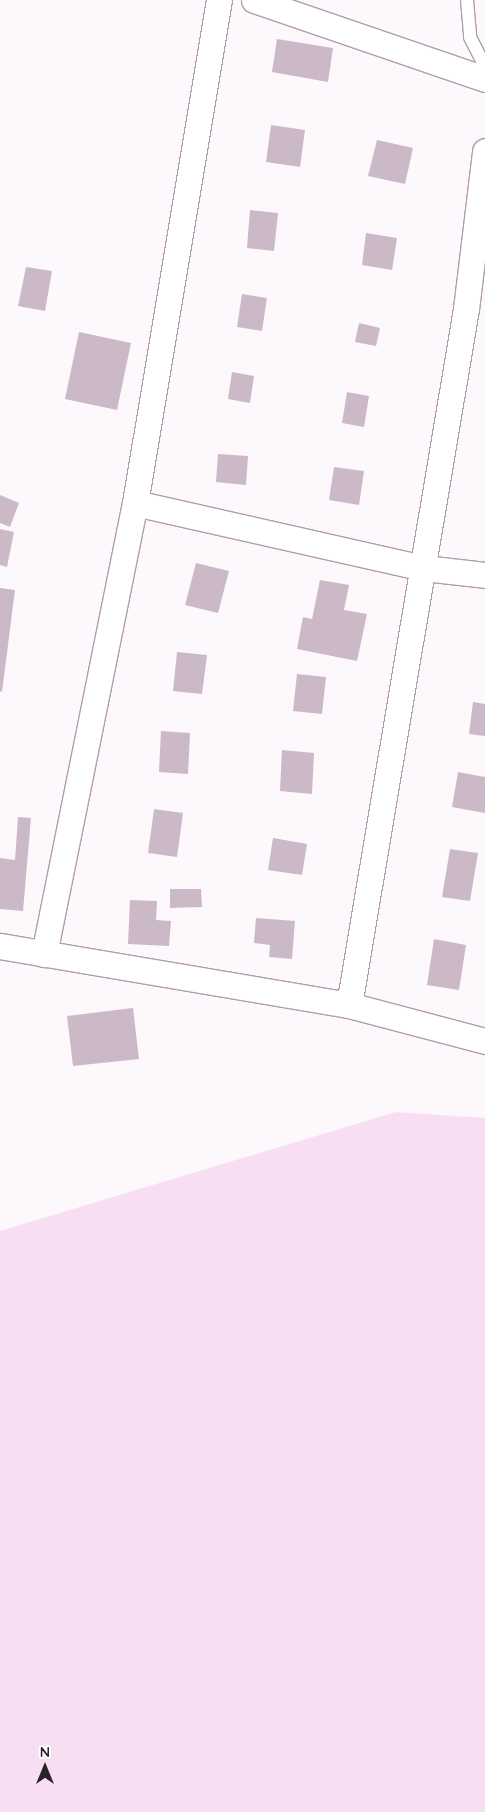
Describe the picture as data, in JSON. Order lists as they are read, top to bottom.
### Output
{
  "north": "top"
}
